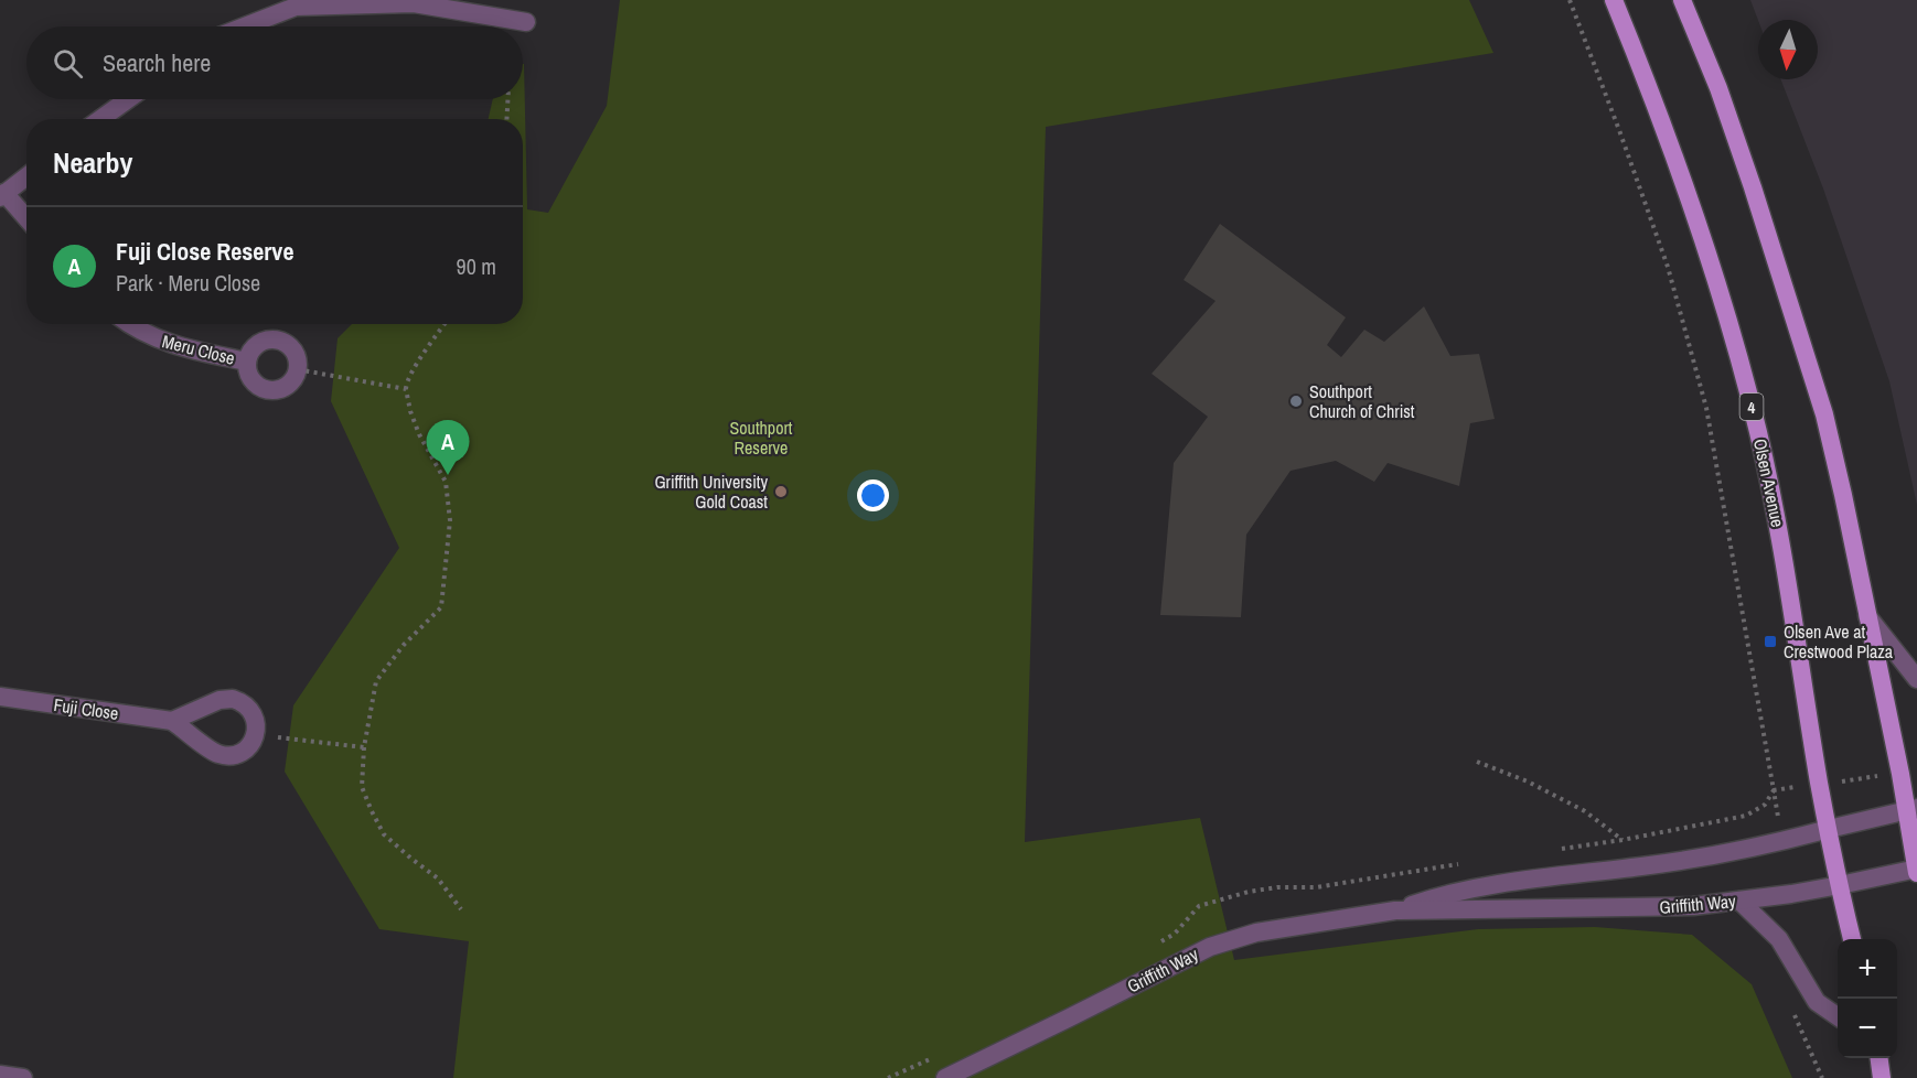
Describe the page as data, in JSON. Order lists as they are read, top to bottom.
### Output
{
  "streets": {
    "main road": ["4", "Olsen Avenue"],
    "street": ["Meru Close", "Fuji Close", "Griffith Way"]
  },
  "crossings": [
    ["Olsen Avenue", "Griffith Way"]
  ],
  "parks": ["Southport Reserve"],
  "places": {
    "other": ["Southport Church of Christ", "Griffith University Gold Coast"],
    "transit": ["Olsen Ave at Crestwood Plaza"]
  },
  "north": "bottom",
  "page": {
    "search": "Search here",
    "heading": "Nearby",
    "list": [
      {
        "mark": "A",
        "name": "Fuji Close Reserve",
        "note": "Park · Meru Close",
        "value": "90 m"
      }
    ],
    "pins": "A",
    "map_buttons": ["+", "−"]
  }
}
